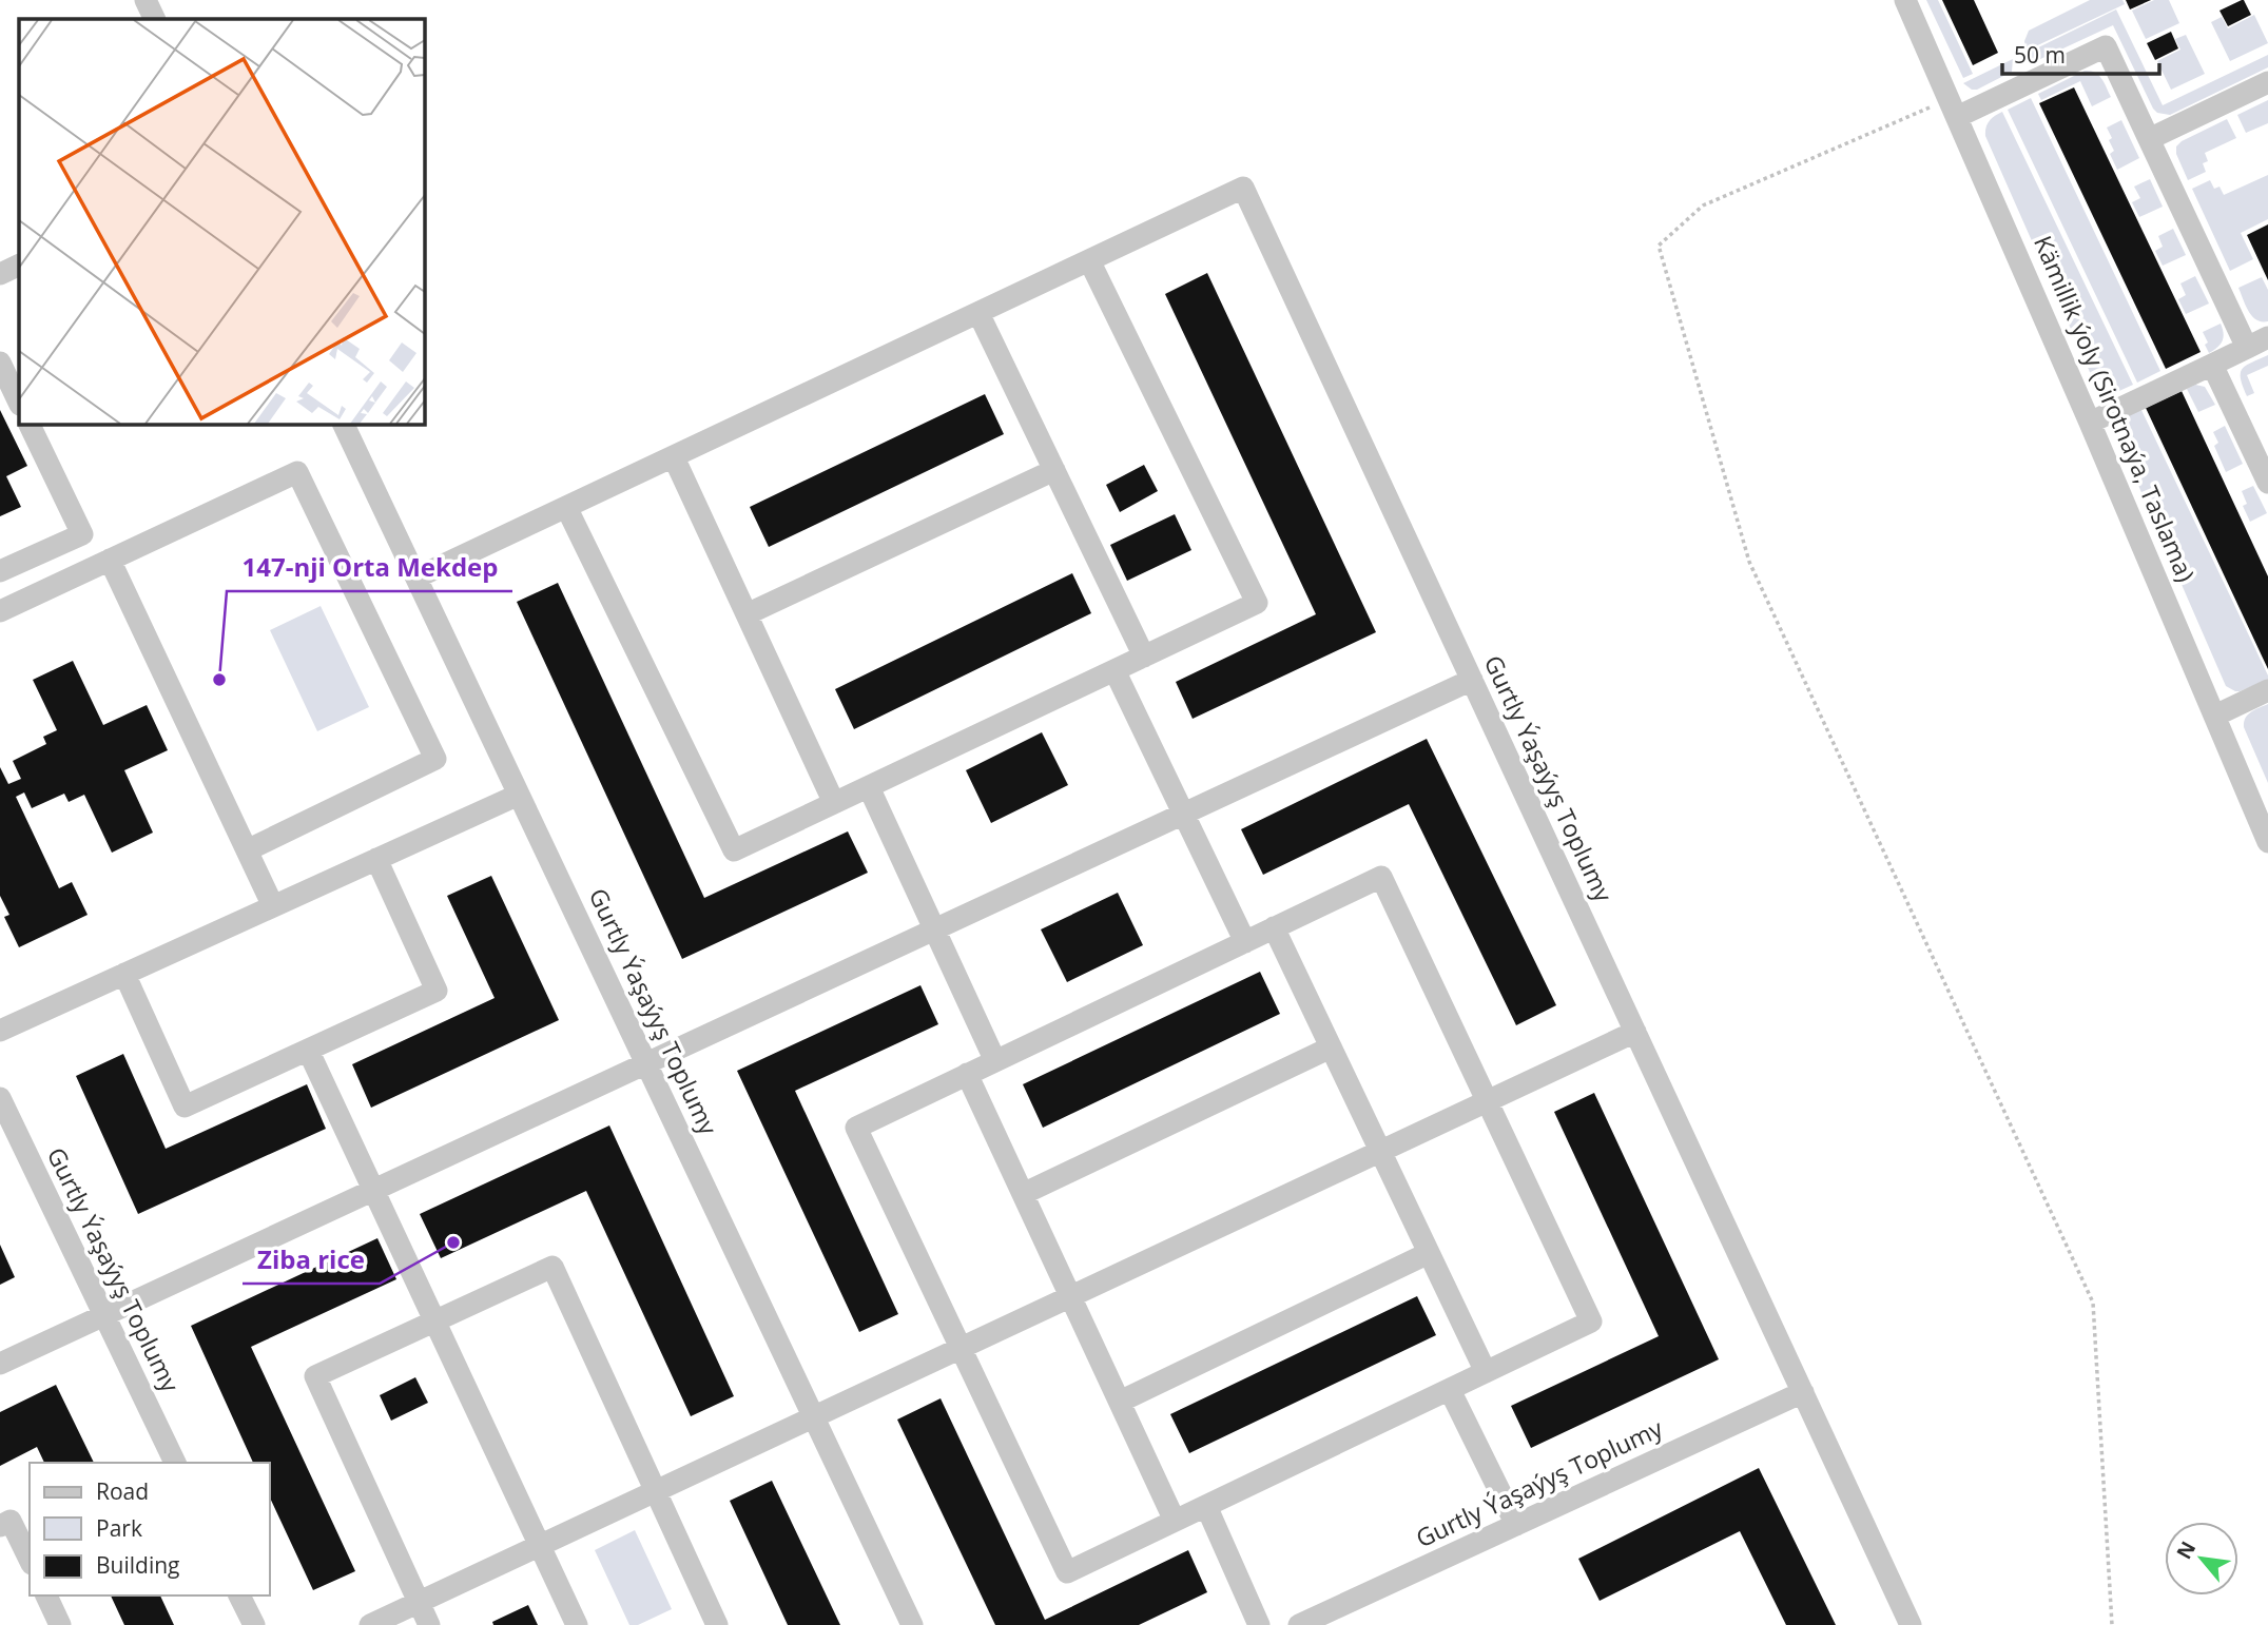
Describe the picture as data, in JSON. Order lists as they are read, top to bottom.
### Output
{
  "streets": {
    "street": ["Kämillik ýoly (Sirotnaýa, Taslama)", "Gurtly Ýaşaýyş Toplumy"]
  },
  "places": ["147-nji Orta Mekdep", "Ziba rice"],
  "legend": ["Road", "Park", "Building"],
  "scale_bar": "50 m",
  "north": "top left"
}
